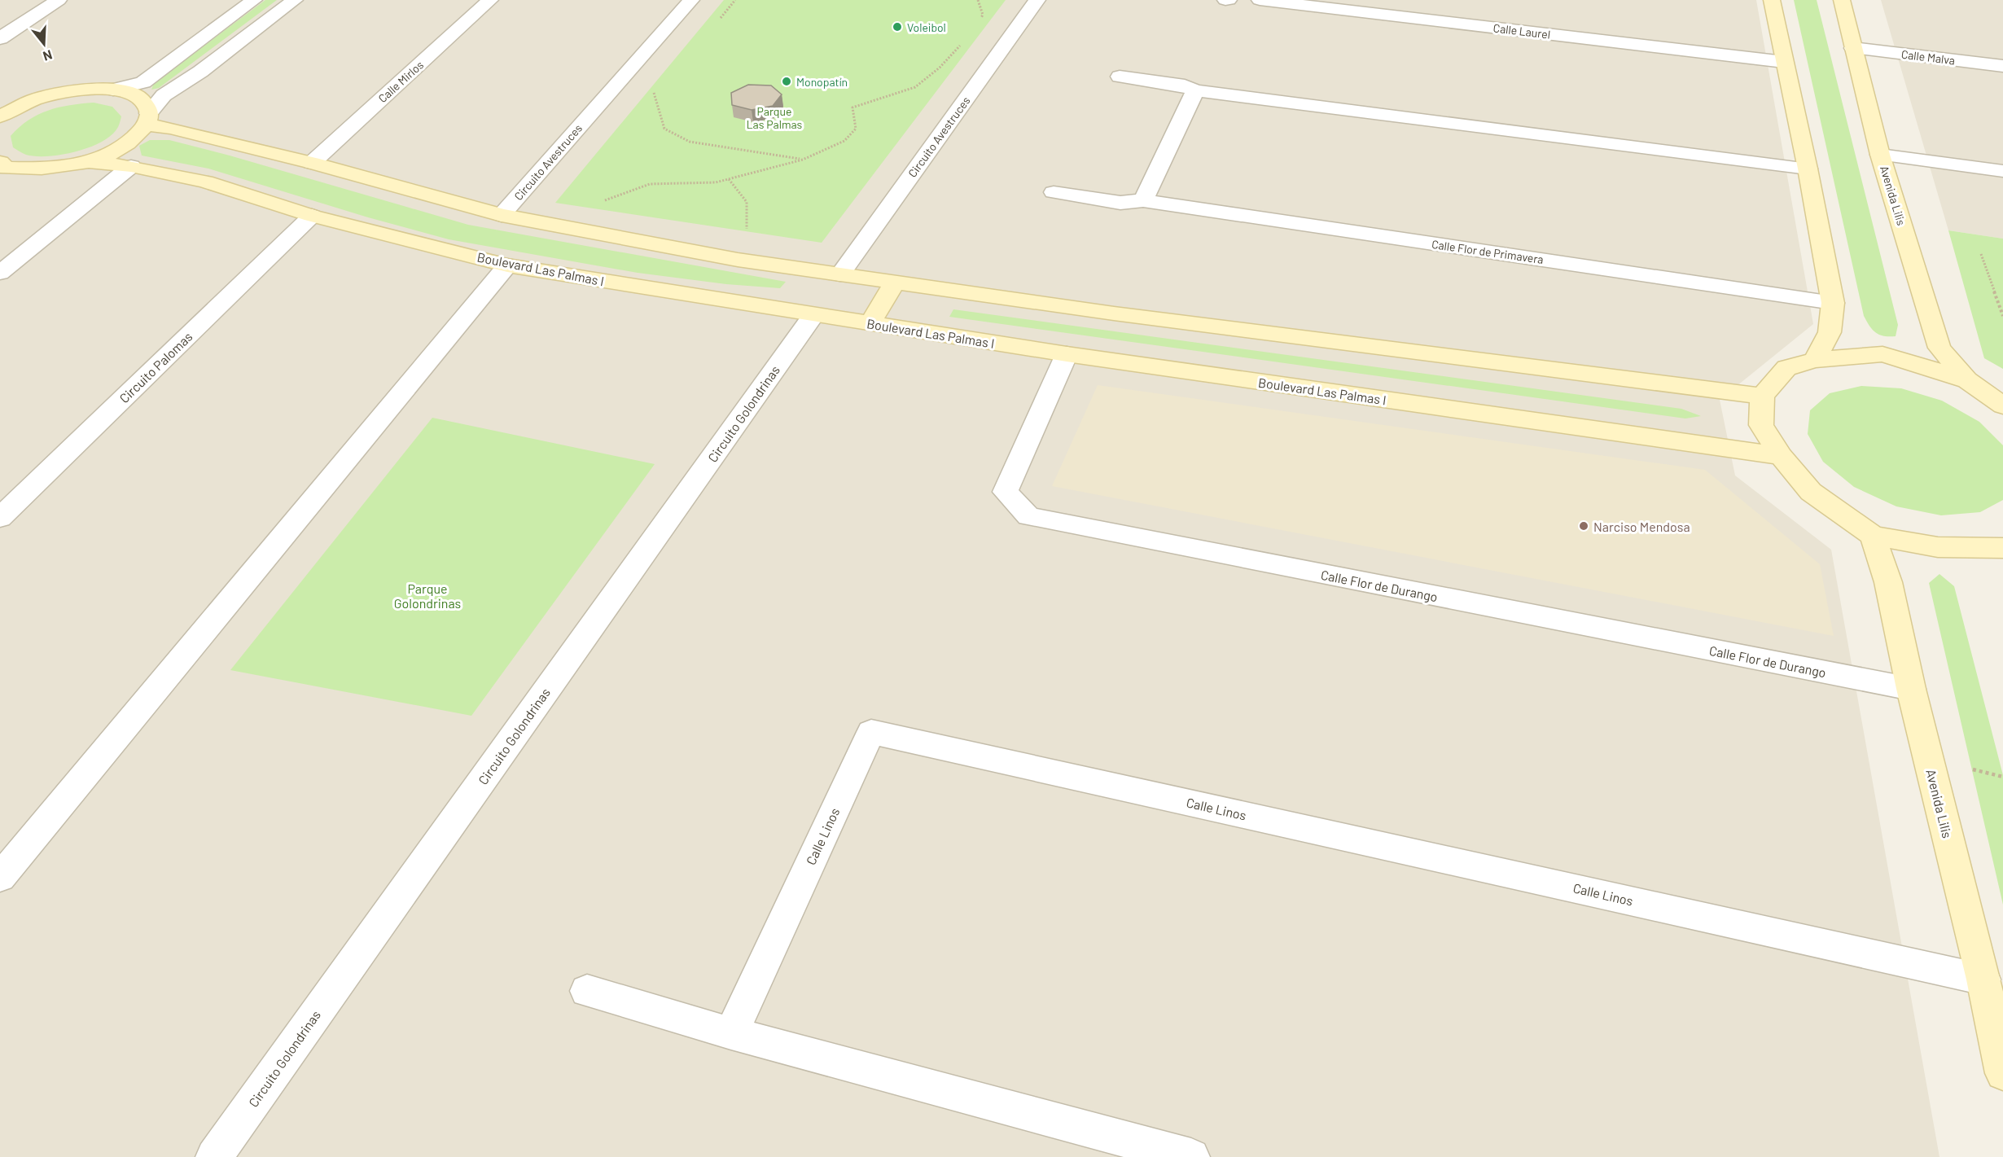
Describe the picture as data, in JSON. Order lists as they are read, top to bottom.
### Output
{
  "streets": {
    "street": [
      "Calle Laurel",
      "Calle Malva",
      "Calle Mirlos",
      "Circuito Avestruces",
      "Avenida Lilis",
      "Calle Flor de Primavera",
      "Boulevard Las Palmas I",
      "Circuito Palomas",
      "Circuito Golondrinas",
      "Calle Flor de Durango",
      "Calle Linos"
    ]
  },
  "crossings": [
    ["Calle Malva", "Avenida Lilis"],
    ["Avenida Lilis", "Calle Flor de Durango"],
    ["Avenida Lilis", "Calle Linos"],
    ["Boulevard Las Palmas I", "Circuito Palomas"],
    ["Boulevard Las Palmas I", "Circuito Golondrinas"],
    ["Boulevard Las Palmas I", "Calle Flor de Durango"]
  ],
  "parks": ["Parque Las Palmas", "Parque Golondrinas"],
  "places": ["Voleibol", "Monopatín", "Narciso Mendosa"],
  "north": "bottom"
}
